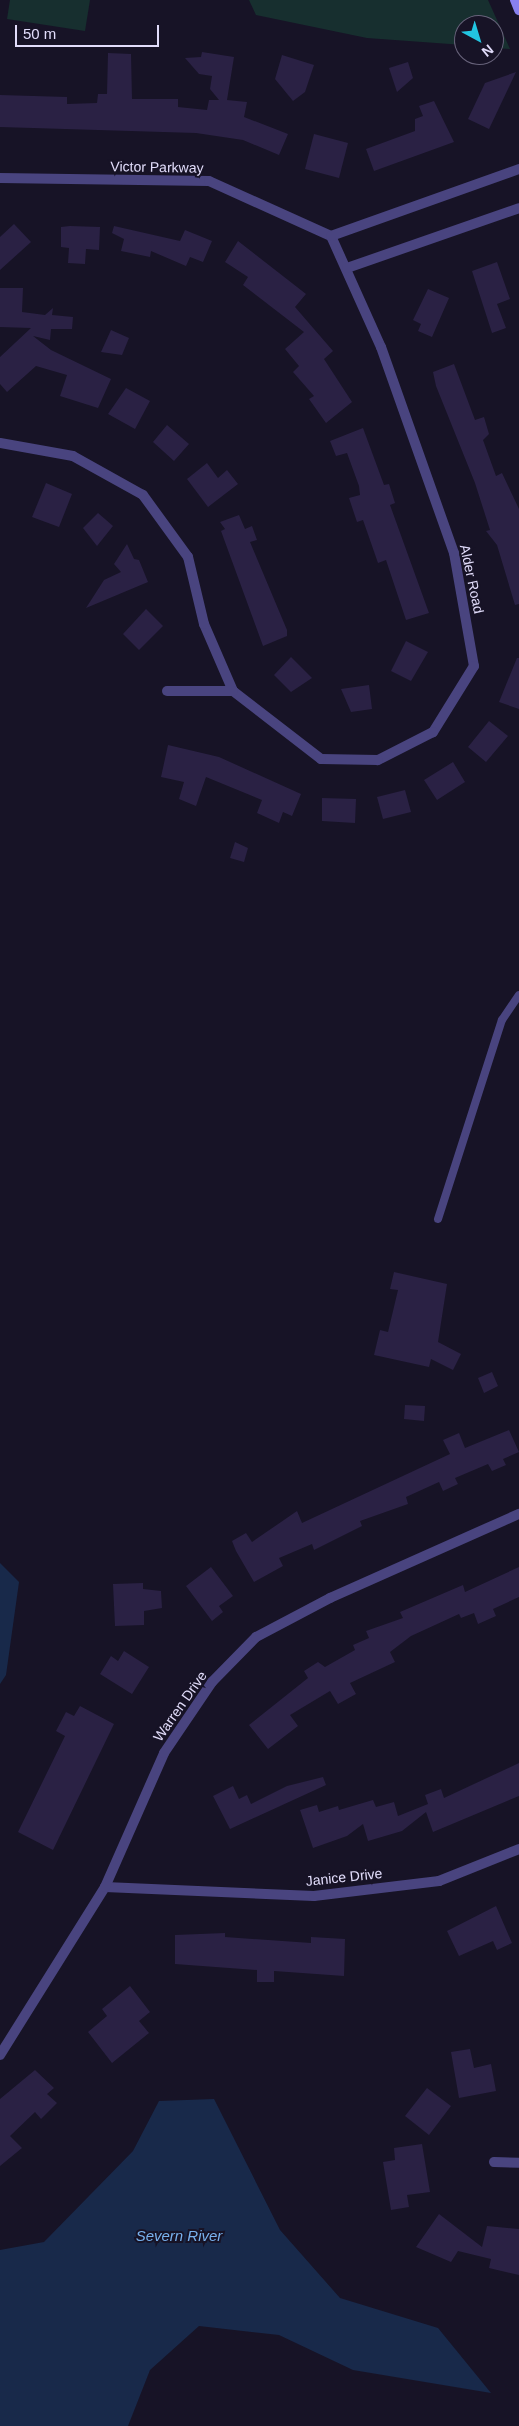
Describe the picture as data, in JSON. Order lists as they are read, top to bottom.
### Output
{
  "streets": {
    "street": [
      "Victor Parkway",
      "Alder Road",
      "Warren Drive",
      "Janice Drive"
    ]
  },
  "crossings": [
    ["Warren Drive", "Janice Drive"]
  ],
  "water": ["Severn River"],
  "scale_bar": "50 m",
  "north": "bottom right"
}
